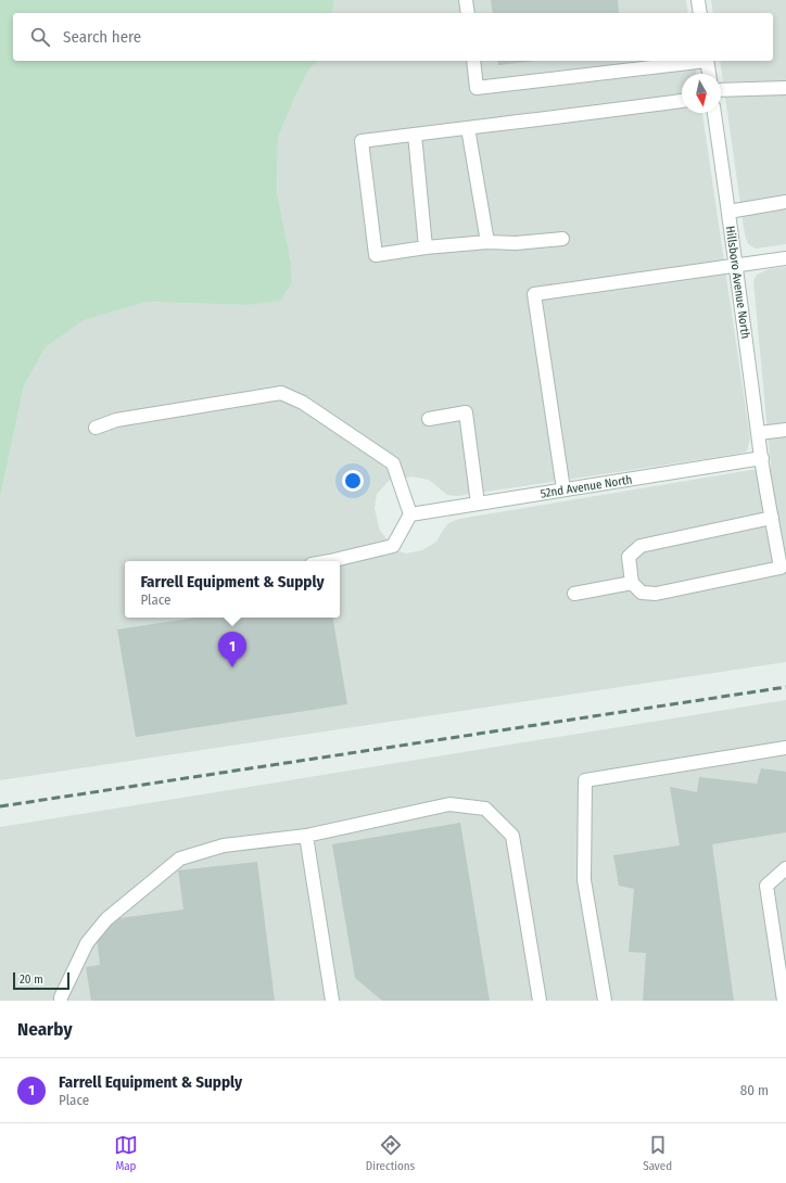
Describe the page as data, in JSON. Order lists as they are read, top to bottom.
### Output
{
  "streets": {
    "street": ["Hillsboro Avenue North", "52nd Avenue North"]
  },
  "crossings": [
    ["Hillsboro Avenue North", "52nd Avenue North"]
  ],
  "scale_bar": "20 m",
  "north": "bottom",
  "page": {
    "search": "Search here",
    "popup": ["Farrell Equipment & Supply", "Place"],
    "pins": "1",
    "scale": "20 m",
    "heading": "Nearby",
    "list": [
      {
        "mark": "1",
        "name": "Farrell Equipment & Supply",
        "note": "Place",
        "value": "80 m"
      }
    ],
    "nav": ["Map", "Directions", "Saved"]
  }
}
